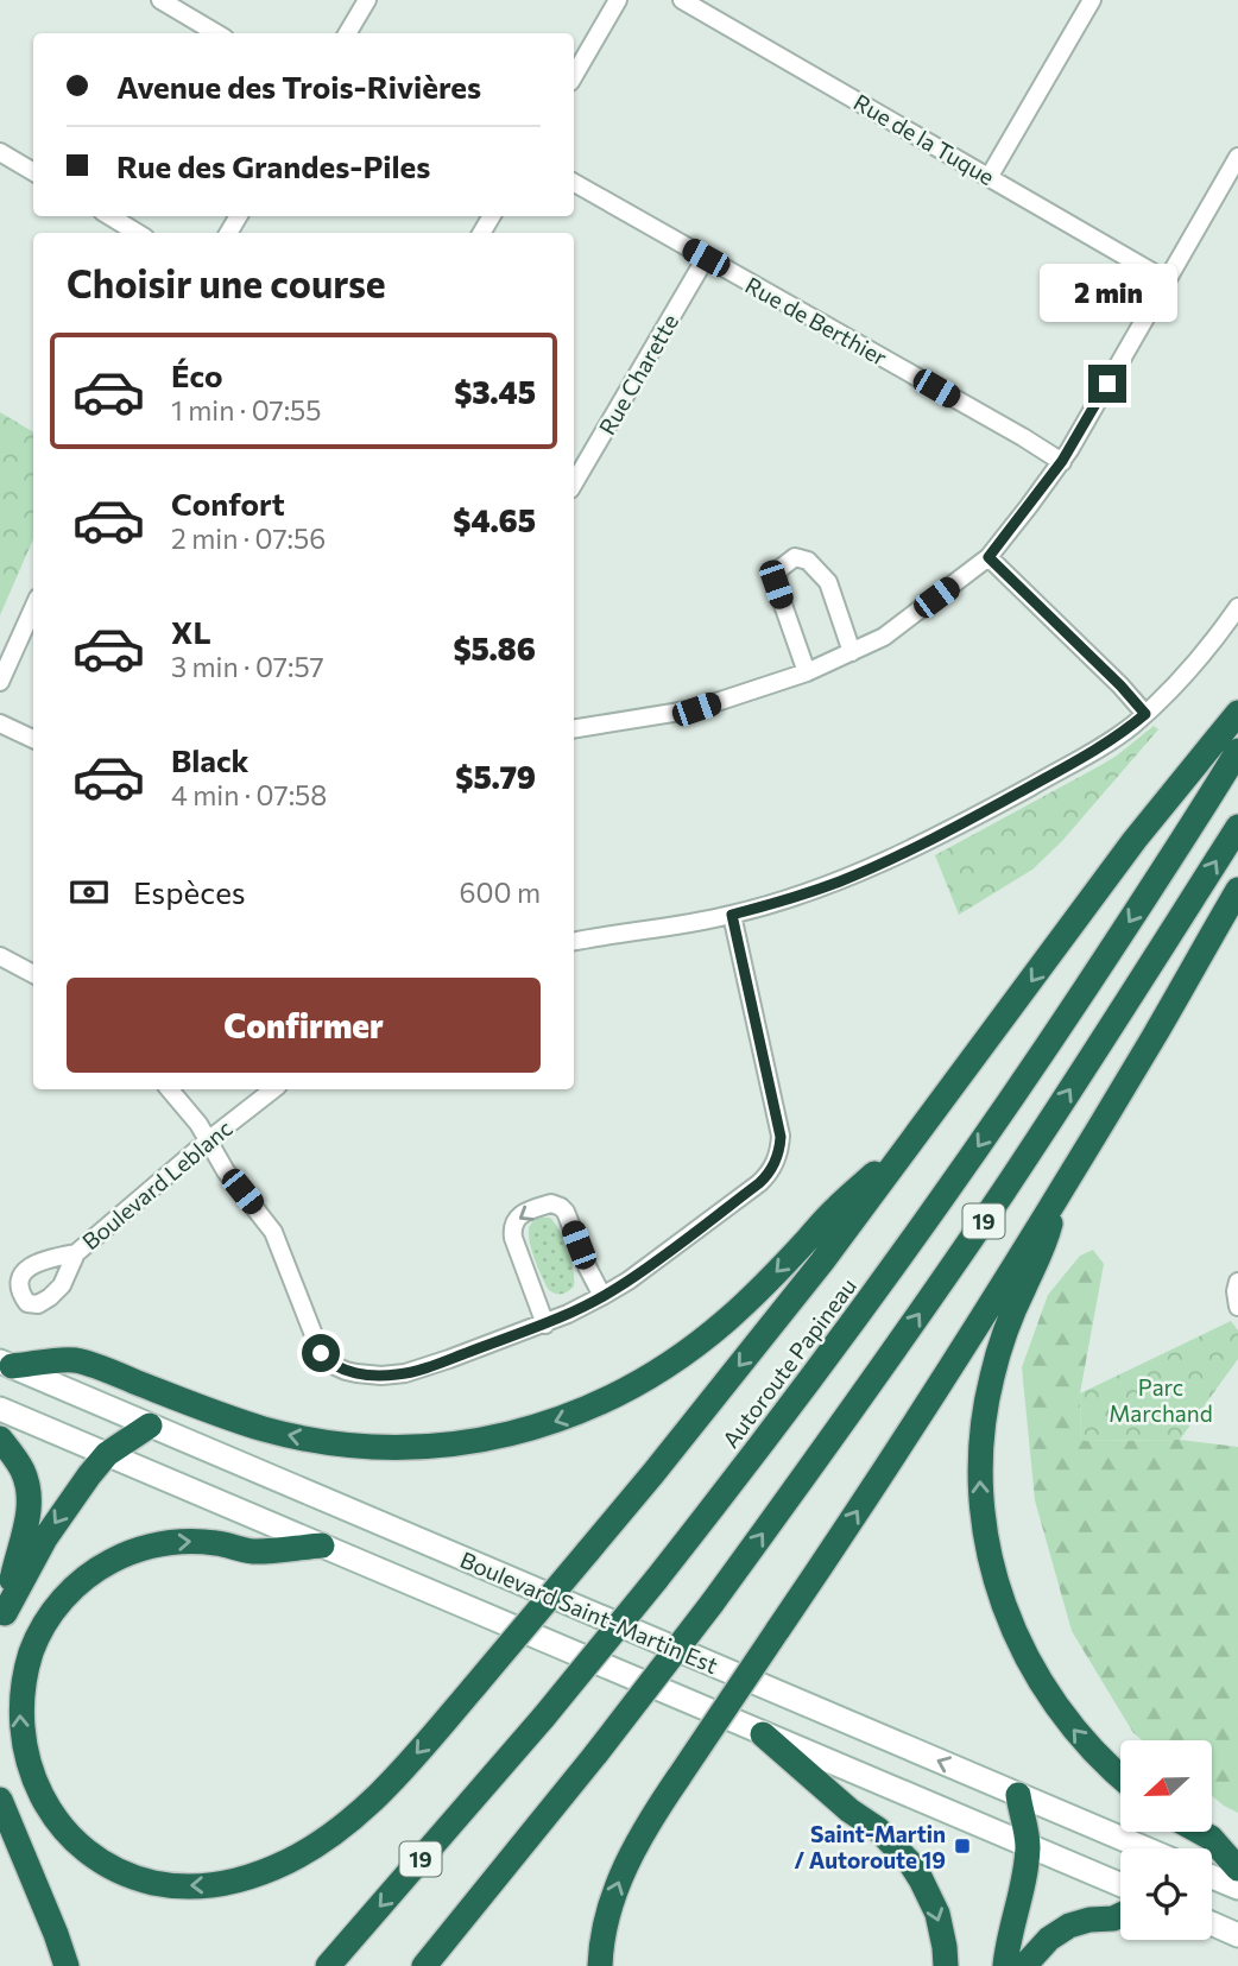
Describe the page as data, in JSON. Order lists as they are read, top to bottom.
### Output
{
  "streets": {
    "highway": ["19", "Autoroute Papineau"],
    "main road": ["Boulevard Saint-Martin Est"],
    "street": [
      "Rue de la Tuque",
      "Rue de Berthier",
      "Rue Charette",
      "Boulevard Leblanc"
    ]
  },
  "crossings": [
    ["Rue de Berthier", "Rue Charette"]
  ],
  "parks": ["Parc Marchand"],
  "places": {
    "transit": ["Saint-Martin / Autoroute 19"]
  },
  "north": "left",
  "page": {
    "banner": ["Avenue des Trois-Rivières", "Rue des Grandes-Piles"],
    "heading": "Choisir une course",
    "bubble": "2 min",
    "list": [
      {
        "name": "Éco",
        "note": "1 min · 07:55",
        "value": "$3.45"
      },
      {
        "name": "Confort",
        "note": "2 min · 07:56",
        "value": "$4.65"
      },
      {
        "name": "XL",
        "note": "3 min · 07:57",
        "value": "$5.86"
      },
      {
        "name": "Black",
        "note": "4 min · 07:58",
        "value": "$5.79"
      }
    ],
    "pay": ["Espèces", "600 m"],
    "buttons": "Confirmer"
  }
}
